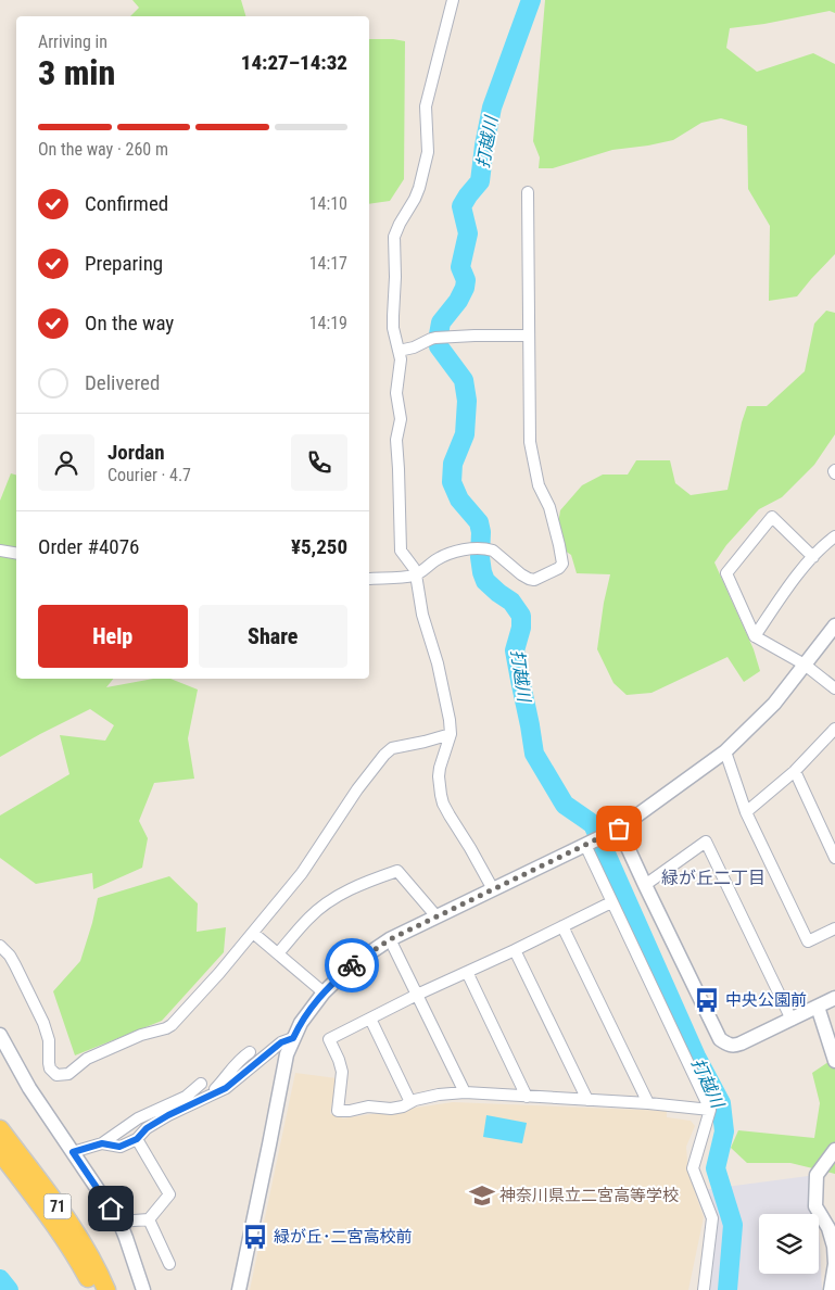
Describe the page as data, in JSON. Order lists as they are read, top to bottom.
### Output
{
  "streets": {
    "main road": ["71"]
  },
  "districts": ["緑が丘二丁目"],
  "water": ["打越川"],
  "places": {
    "bus stop": ["中央公園前", "緑が丘･二宮高校前"],
    "school or university": ["神奈川県立二宮高等学校"]
  },
  "page": {
    "heading": ["3 min", "Arriving in", "14:27–14:32"],
    "panel": [
      "Jordan",
      "Courier · 4.7",
      "Order #4076",
      "¥5,250"
    ],
    "bar": "On the way · 260 m",
    "list": [
      ["Confirmed", "14:10"],
      ["Preparing", "14:17"],
      ["On the way", "14:19"],
      "Delivered"
    ],
    "buttons": ["Help", "Share"]
  }
}
